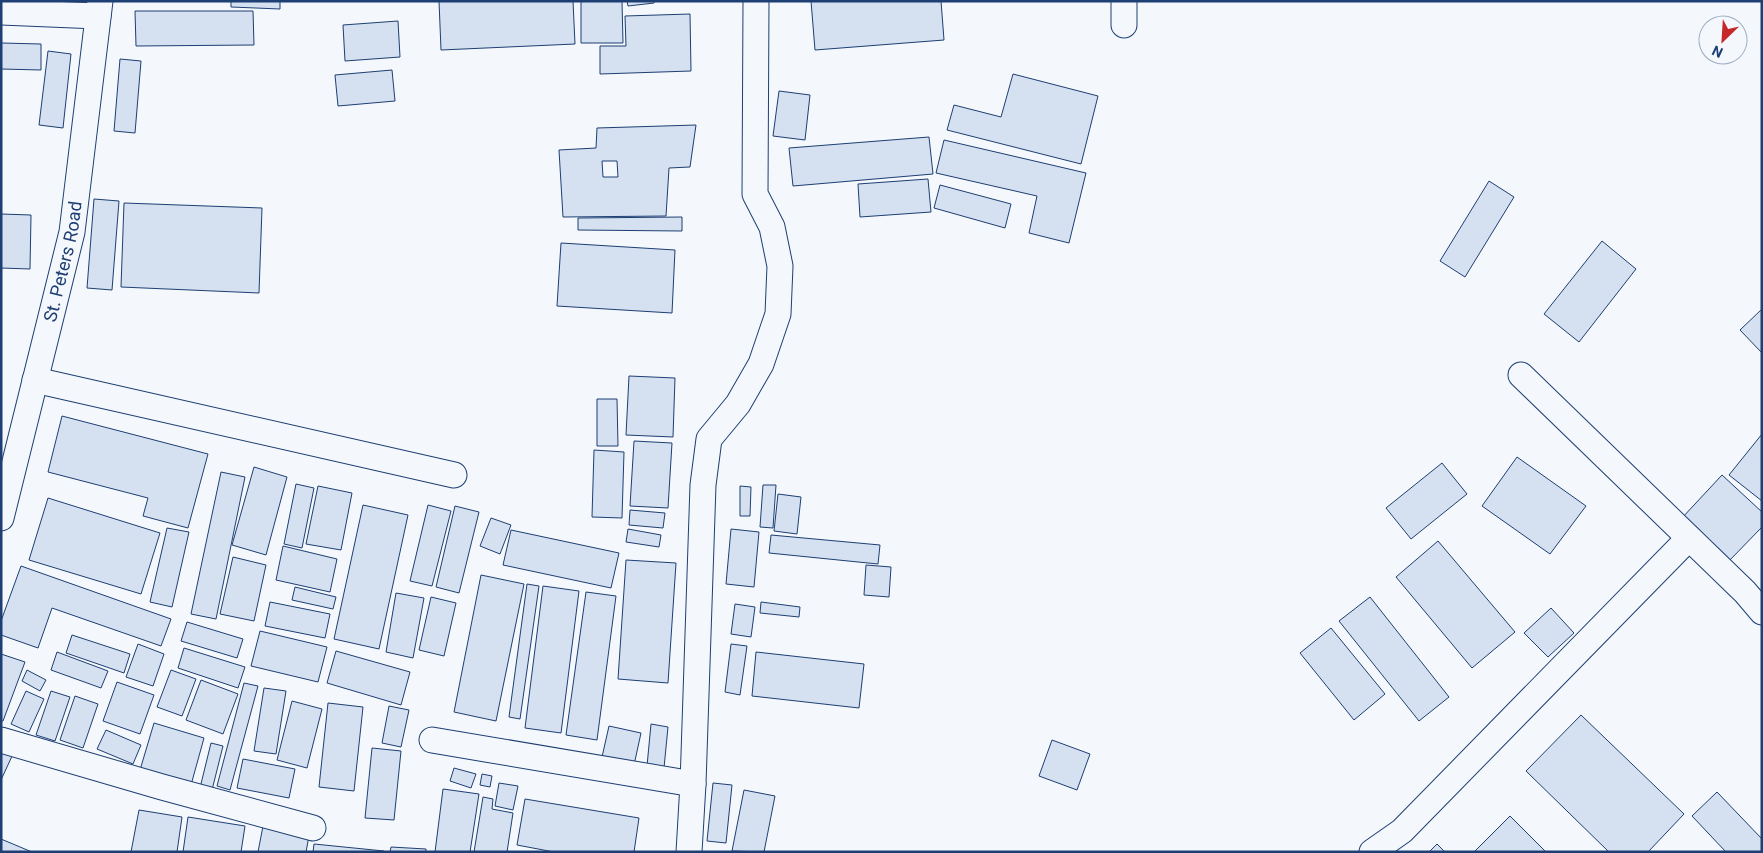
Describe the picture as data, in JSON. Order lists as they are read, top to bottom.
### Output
{
  "streets": {
    "street": ["St. Peters Road"]
  },
  "north": "bottom left"
}
